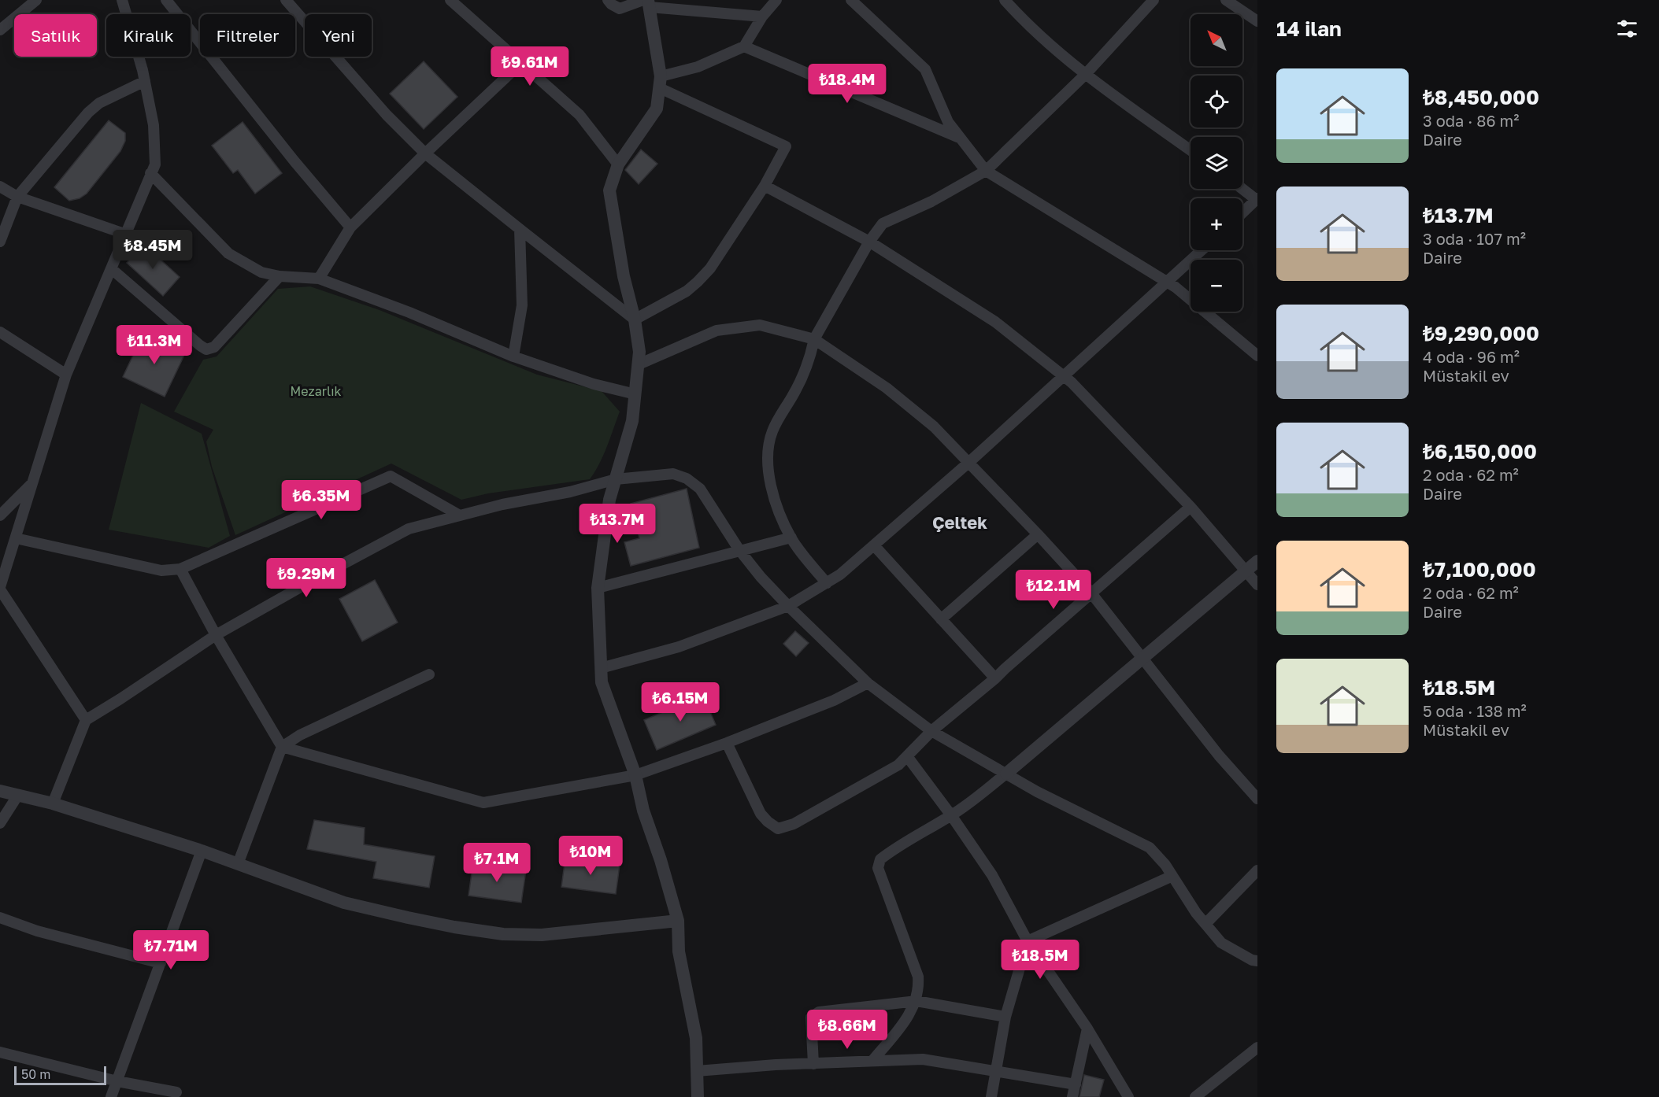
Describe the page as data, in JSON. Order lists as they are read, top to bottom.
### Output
{
  "districts": ["Çeltek"],
  "parks": ["Mezarlık"],
  "scale_bar": "50 m",
  "north": "top left",
  "page": {
    "heading": "14 ilan",
    "map_buttons": ["+", "−"],
    "chip": [
      "Satılık",
      "Kiralık",
      "Filtreler",
      "Yeni"
    ],
    "price": [
      "₺9.61M",
      "₺18.4M",
      "₺8.45M",
      "₺11.3M",
      "₺6.35M",
      "₺13.7M",
      "₺9.29M",
      "₺12.1M",
      "₺6.15M",
      "₺10M",
      "₺7.1M",
      "₺7.71M",
      "₺18.5M",
      "₺8.66M"
    ],
    "list": [
      {
        "name": "₺8,450,000",
        "note": "3 oda · 86 m² · Daire"
      },
      {
        "name": "₺13.7M",
        "note": "3 oda · 107 m² · Daire"
      },
      {
        "name": "₺9,290,000",
        "note": "4 oda · 96 m² · Müstakil ev"
      },
      {
        "name": "₺6,150,000",
        "note": "2 oda · 62 m² · Daire"
      },
      {
        "name": "₺7,100,000",
        "note": "2 oda · 62 m² · Daire"
      },
      {
        "name": "₺18.5M",
        "note": "5 oda · 138 m² · Müstakil ev"
      }
    ],
    "scale": "50 m"
  }
}
